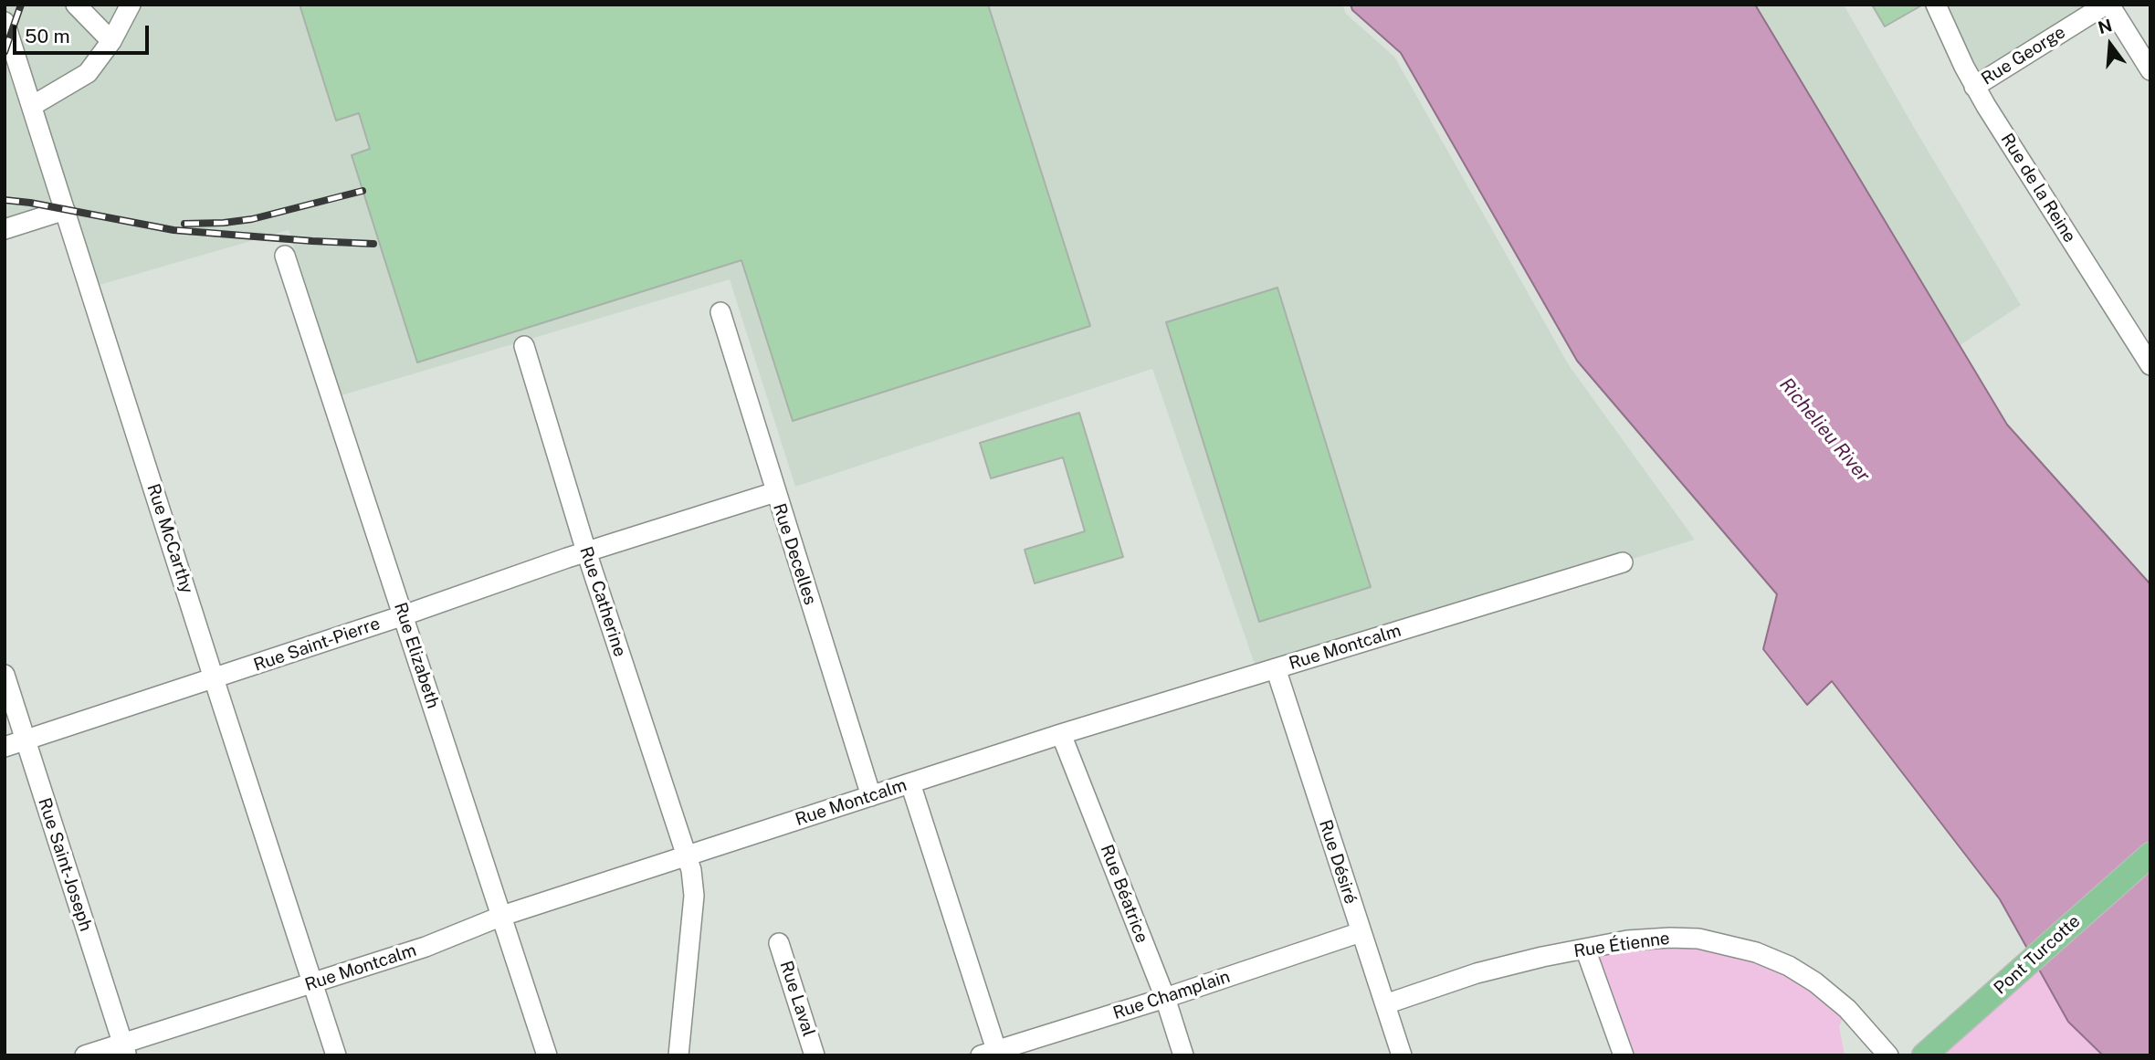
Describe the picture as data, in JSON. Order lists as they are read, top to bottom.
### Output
{
  "streets": {
    "main road": ["Pont Turcotte"],
    "street": [
      "Rue George",
      "Rue de la Reine",
      "Rue McCarthy",
      "Rue Decelles",
      "Rue Catherine",
      "Rue Saint-Pierre",
      "Rue Montcalm",
      "Rue Elizabeth",
      "Rue Désiré",
      "Rue Saint-Joseph",
      "Rue Béatrice",
      "Rue Étienne",
      "Rue Champlain",
      "Rue Laval"
    ]
  },
  "crossings": [
    ["Rue George", "Rue de la Reine"],
    ["Rue McCarthy", "Rue Saint-Pierre"],
    ["Rue McCarthy", "Rue Montcalm"],
    ["Rue Decelles", "Rue Saint-Pierre"],
    ["Rue Decelles", "Rue Montcalm"],
    ["Rue Catherine", "Rue Saint-Pierre"],
    ["Rue Catherine", "Rue Montcalm"],
    ["Rue Saint-Pierre", "Rue Elizabeth"],
    ["Rue Saint-Pierre", "Rue Saint-Joseph"],
    ["Rue Montcalm", "Rue Elizabeth"],
    ["Rue Montcalm", "Rue Désiré"],
    ["Rue Montcalm", "Rue Saint-Joseph"],
    ["Rue Montcalm", "Rue Béatrice"],
    ["Rue Désiré", "Rue Étienne"],
    ["Rue Désiré", "Rue Champlain"],
    ["Rue Béatrice", "Rue Champlain"]
  ],
  "water": ["Richelieu River"],
  "scale_bar": "50 m",
  "north": "top"
}
